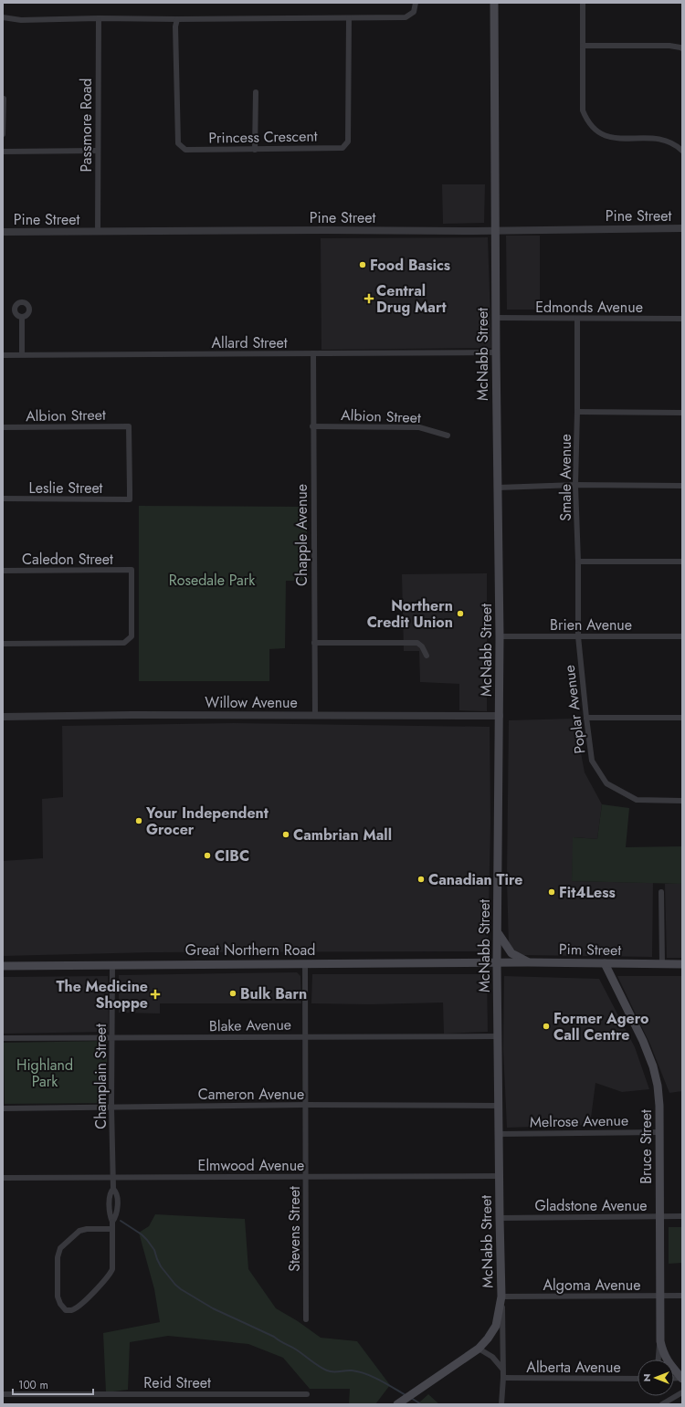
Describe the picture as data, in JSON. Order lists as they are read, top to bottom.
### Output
{
  "streets": {
    "main road": [
      "McNabb Street",
      "Great Northern Road",
      "Pim Street",
      "Bruce Street"
    ],
    "street": [
      "Passmore Road",
      "Princess Crescent",
      "Pine Street",
      "Edmonds Avenue",
      "Allard Street",
      "Albion Street",
      "Smale Avenue",
      "Leslie Street",
      "Chapple Avenue",
      "Caledon Street",
      "Brien Avenue",
      "Willow Avenue",
      "Poplar Avenue",
      "Blake Avenue",
      "Champlain Street",
      "Cameron Avenue",
      "Melrose Avenue",
      "Elmwood Avenue",
      "Gladstone Avenue",
      "Stevens Street",
      "Algoma Avenue",
      "Alberta Avenue",
      "Reid Street"
    ]
  },
  "crossings": [
    ["Passmore Road", "Pine Street"],
    ["Pine Street", "McNabb Street"],
    ["Edmonds Avenue", "McNabb Street"],
    ["Edmonds Avenue", "Smale Avenue"],
    ["Allard Street", "McNabb Street"],
    ["Allard Street", "Chapple Avenue"],
    ["McNabb Street", "Brien Avenue"],
    ["McNabb Street", "Willow Avenue"],
    ["McNabb Street", "Great Northern Road"],
    ["McNabb Street", "Pim Street"],
    ["McNabb Street", "Blake Avenue"],
    ["McNabb Street", "Cameron Avenue"],
    ["McNabb Street", "Melrose Avenue"],
    ["McNabb Street", "Elmwood Avenue"],
    ["McNabb Street", "Gladstone Avenue"],
    ["McNabb Street", "Algoma Avenue"],
    ["McNabb Street", "Alberta Avenue"],
    ["Albion Street", "Leslie Street"],
    ["Albion Street", "Chapple Avenue"],
    ["Smale Avenue", "Brien Avenue"],
    ["Smale Avenue", "Poplar Avenue"],
    ["Chapple Avenue", "Willow Avenue"],
    ["Brien Avenue", "Poplar Avenue"],
    ["Great Northern Road", "Pim Street"],
    ["Great Northern Road", "Champlain Street"],
    ["Great Northern Road", "Stevens Street"],
    ["Pim Street", "Bruce Street"],
    ["Blake Avenue", "Champlain Street"],
    ["Blake Avenue", "Stevens Street"],
    ["Champlain Street", "Cameron Avenue"],
    ["Champlain Street", "Elmwood Avenue"],
    ["Cameron Avenue", "Stevens Street"],
    ["Melrose Avenue", "Bruce Street"],
    ["Bruce Street", "Gladstone Avenue"],
    ["Bruce Street", "Algoma Avenue"],
    ["Elmwood Avenue", "Stevens Street"]
  ],
  "parks": ["Rosedale Park", "Highland Park"],
  "places": {
    "other": [
      "Food Basics",
      "Northern Credit Union",
      "Your Independent Grocer",
      "Cambrian Mall",
      "CIBC",
      "Canadian Tire",
      "Fit4Less",
      "Bulk Barn",
      "Former Agero Call Centre"
    ],
    "health": ["Central Drug Mart", "The Medicine Shoppe"]
  },
  "scale_bar": "100 m",
  "north": "left"
}
